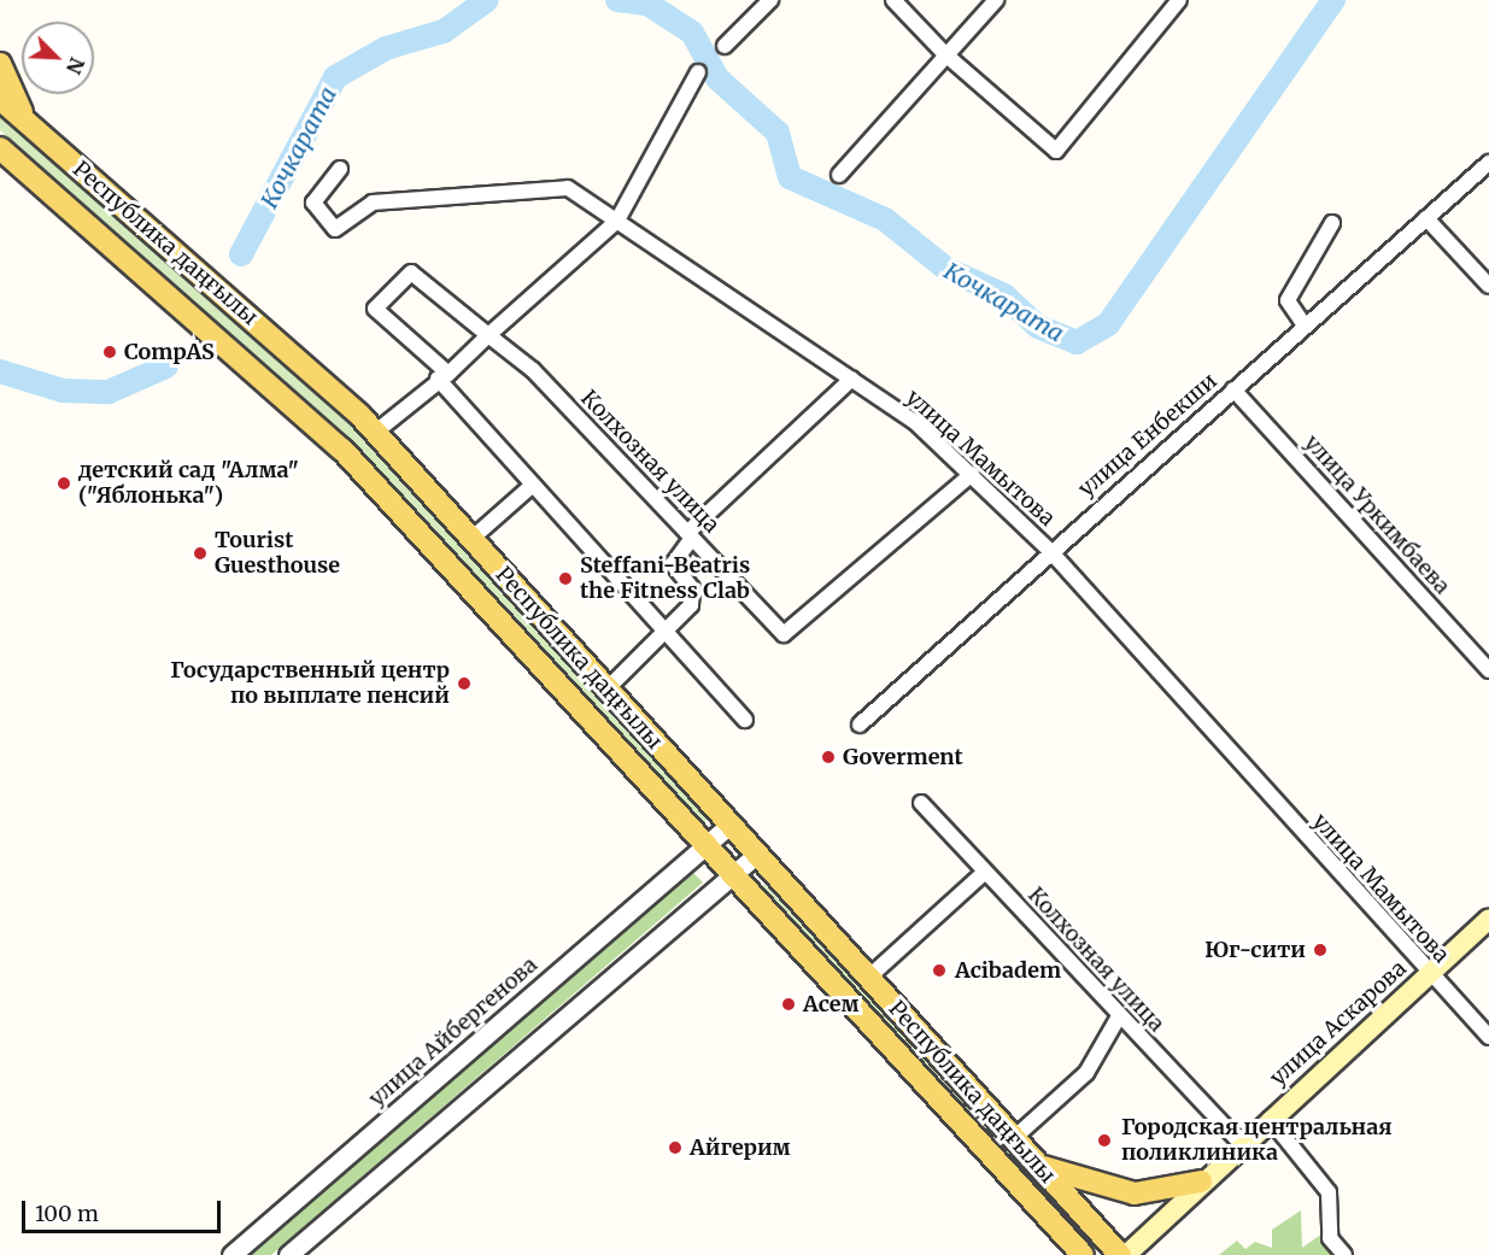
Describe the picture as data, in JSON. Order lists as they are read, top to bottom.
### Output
{
  "streets": {
    "main road": ["Республика даңғылы", "улица Аскарова"],
    "street": [
      "улица Енбекши",
      "улица Мамытова",
      "Колхозная улица",
      "улица Уркимбаева",
      "улица Айбергенова"
    ]
  },
  "crossings": [
    ["Республика даңғылы", "улица Айбергенова"],
    ["улица Енбекши", "улица Мамытова"],
    ["улица Енбекши", "улица Уркимбаева"],
    ["улица Мамытова", "Колхозная улица"],
    ["улица Мамытова", "улица Аскарова"],
    ["Колхозная улица", "улица Аскарова"]
  ],
  "water": ["Кочкарата"],
  "places": [
    "CompAS",
    "детский сад \"Алма\" (\"Яблонька\")",
    "Tourist Guesthouse",
    "Steffani-Beatris the Fitness Clab",
    "Государственный центр по выплате пенсий",
    "Goverment",
    "Юг-сити",
    "Acibadem",
    "Асем",
    "Городская центральная поликлиника",
    "Айгерим"
  ],
  "scale_bar": "100 m",
  "north": "bottom right"
}
